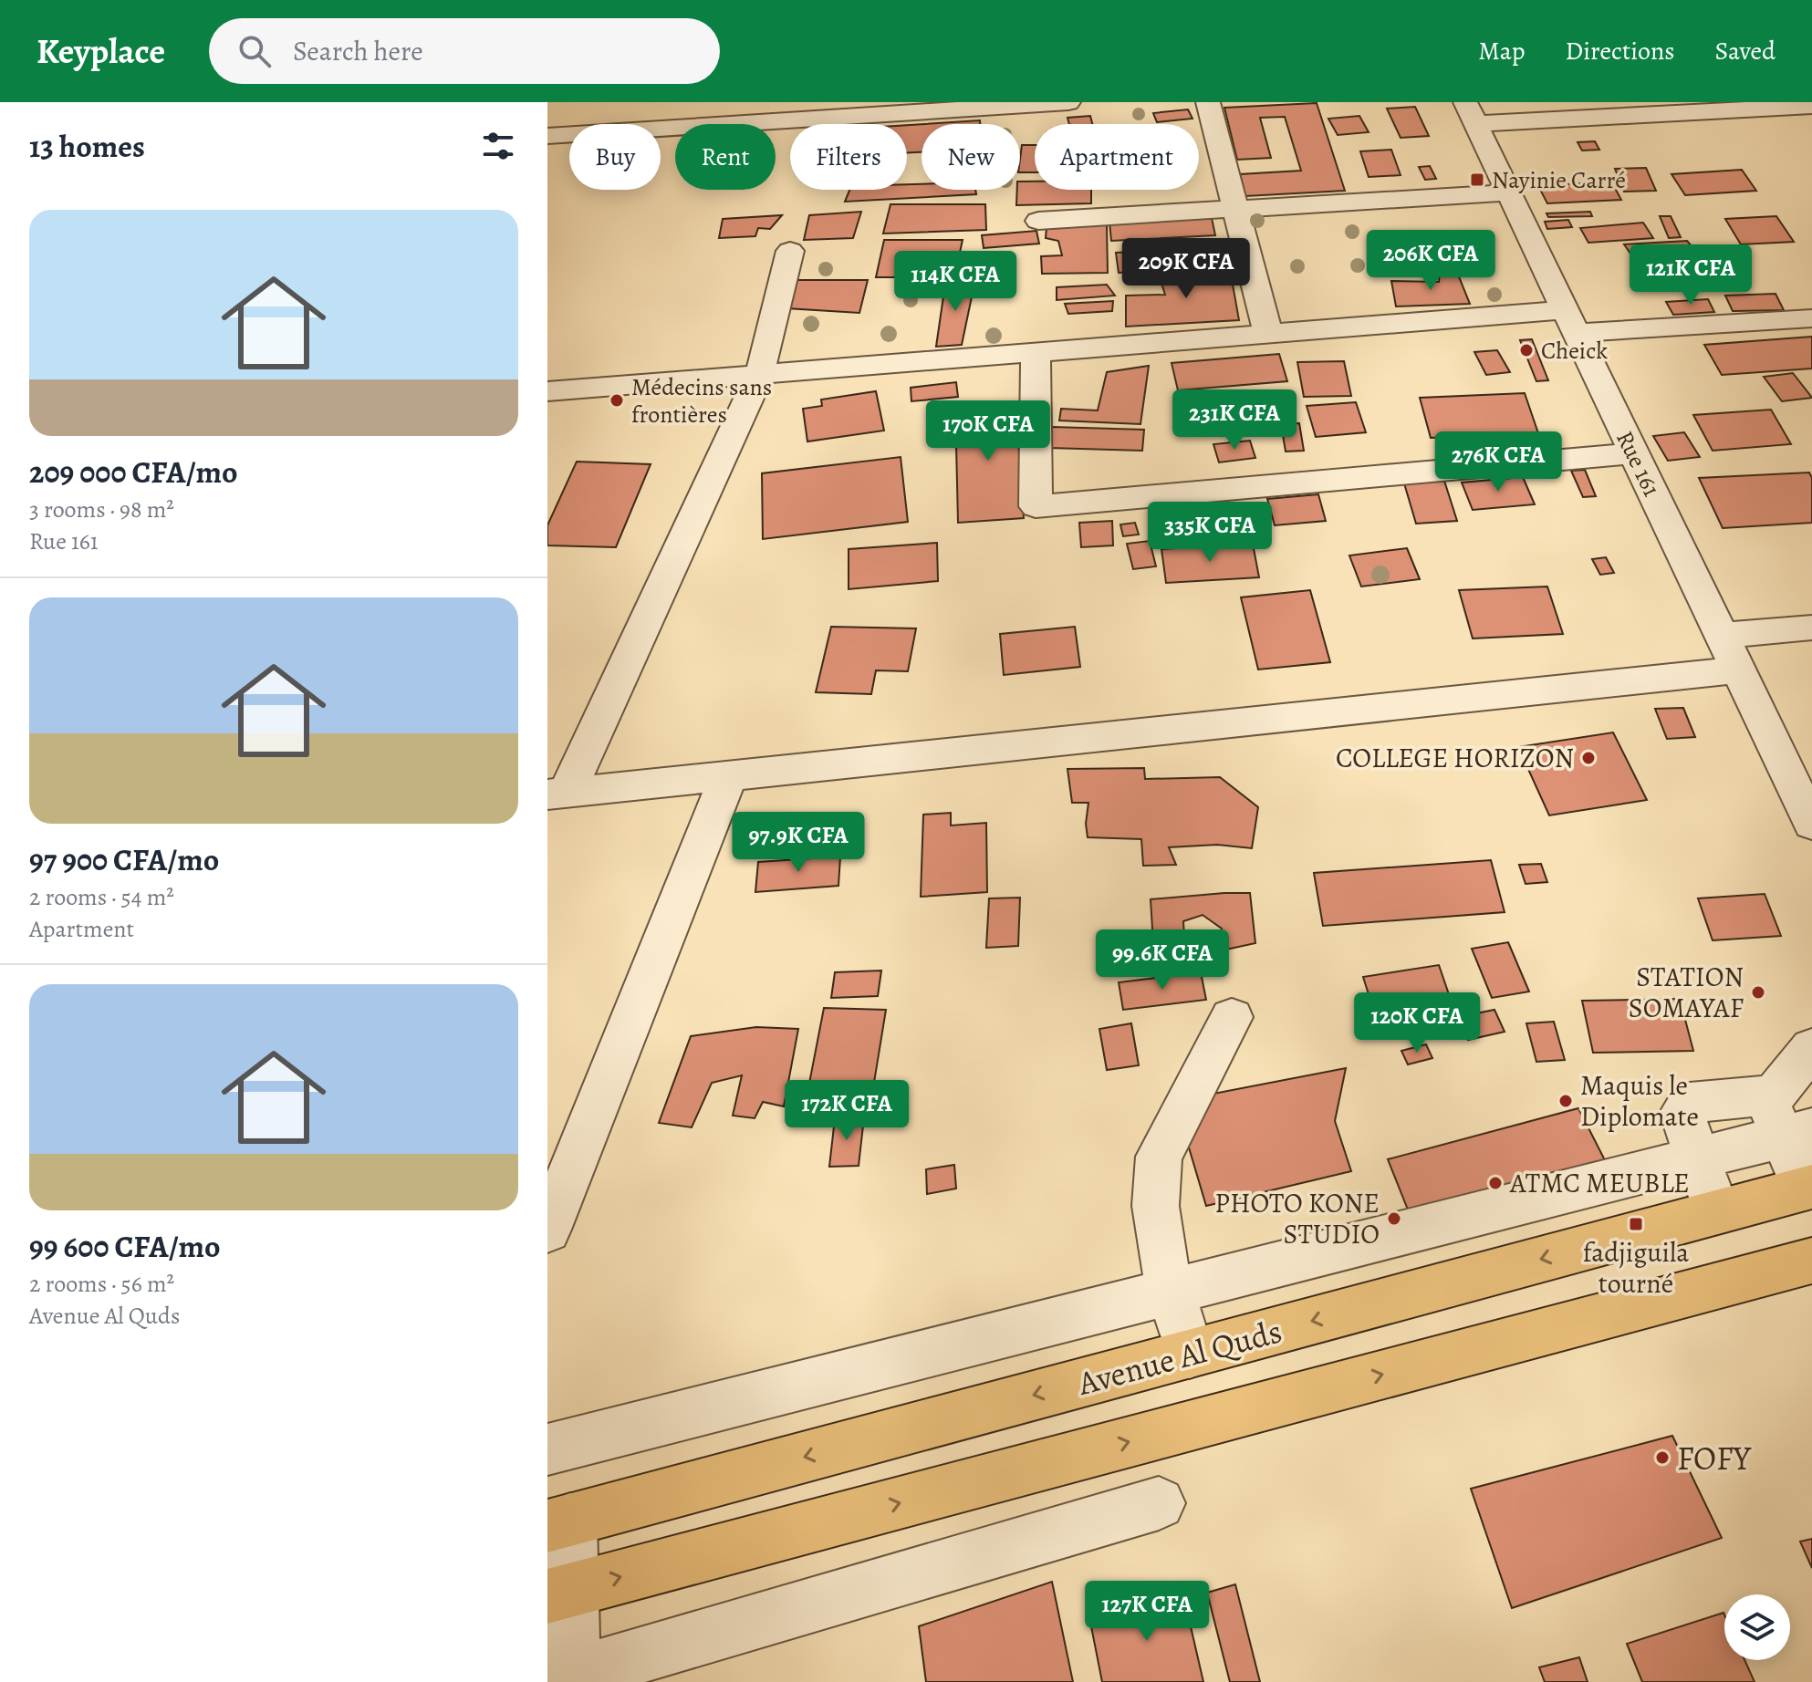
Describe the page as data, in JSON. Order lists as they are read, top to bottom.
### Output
{
  "streets": {
    "main road": ["Avenue Al Quds"],
    "street": ["Rue 161"]
  },
  "places": {
    "transit": ["Nayinie Carré", "fadjiguila tourné"],
    "other": [
      "Cheick",
      "Médecins sans frontières",
      "COLLEGE HORIZON",
      "STATION SOMAYAF",
      "Maquis le Diplomate",
      "ATMC MEUBLE",
      "PHOTO KONE STUDIO",
      "FOFY"
    ]
  },
  "page": {
    "header": "Keyplace",
    "search": "Search here",
    "nav": ["Map", "Directions", "Saved"],
    "heading": "13 homes",
    "chip": [
      "Buy",
      "Rent",
      "Filters",
      "New",
      "Apartment"
    ],
    "list": [
      {
        "name": "209 000 CFA/mo",
        "note": "3 rooms · 98 m² · Rue 161"
      },
      {
        "name": "97 900 CFA/mo",
        "note": "2 rooms · 54 m² · Apartment"
      },
      {
        "name": "99 600 CFA/mo",
        "note": "2 rooms · 56 m² · Avenue Al Quds"
      }
    ],
    "price": [
      "206K CFA",
      "209K CFA",
      "121K CFA",
      "114K CFA",
      "231K CFA",
      "170K CFA",
      "276K CFA",
      "335K CFA",
      "97.9K CFA",
      "99.6K CFA",
      "120K CFA",
      "172K CFA",
      "127K CFA"
    ]
  }
}
